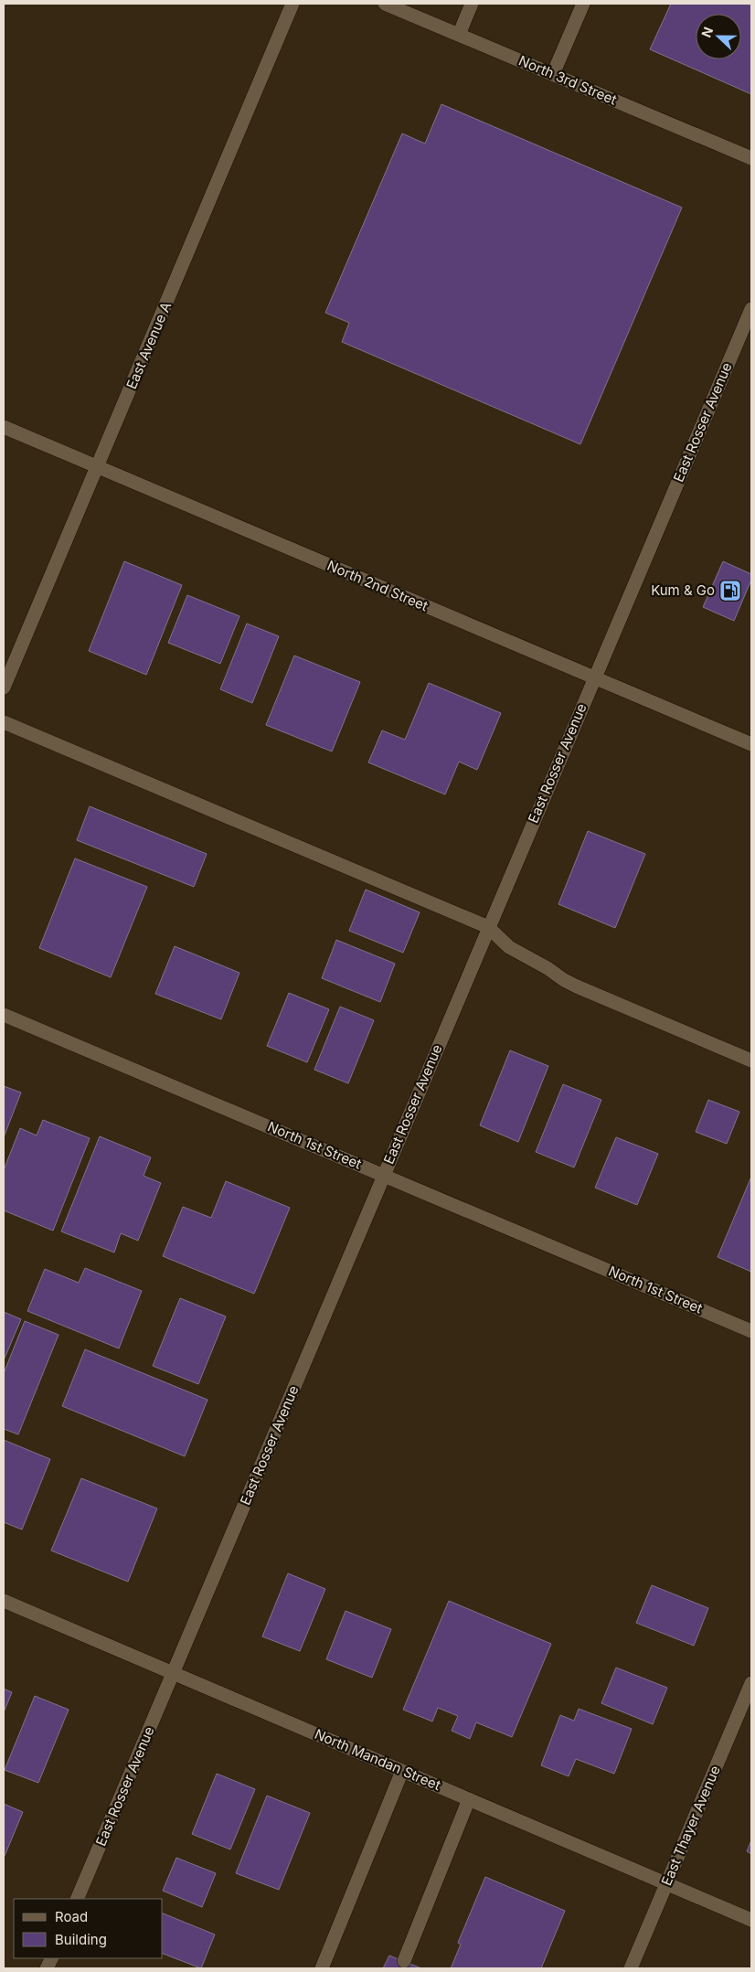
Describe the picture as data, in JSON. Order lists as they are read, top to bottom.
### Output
{
  "streets": {
    "street": [
      "North 3rd Street",
      "East Avenue A",
      "East Rosser Avenue",
      "North 2nd Street",
      "North 1st Street",
      "North Mandan Street",
      "East Thayer Avenue"
    ]
  },
  "crossings": [
    ["East Avenue A", "North 2nd Street"],
    ["East Rosser Avenue", "North 2nd Street"],
    ["East Rosser Avenue", "North 1st Street"],
    ["East Rosser Avenue", "North Mandan Street"],
    ["North Mandan Street", "East Thayer Avenue"]
  ],
  "places": {
    "fuel station": ["Kum & Go"]
  },
  "legend": ["Road", "Building"],
  "north": "left"
}
